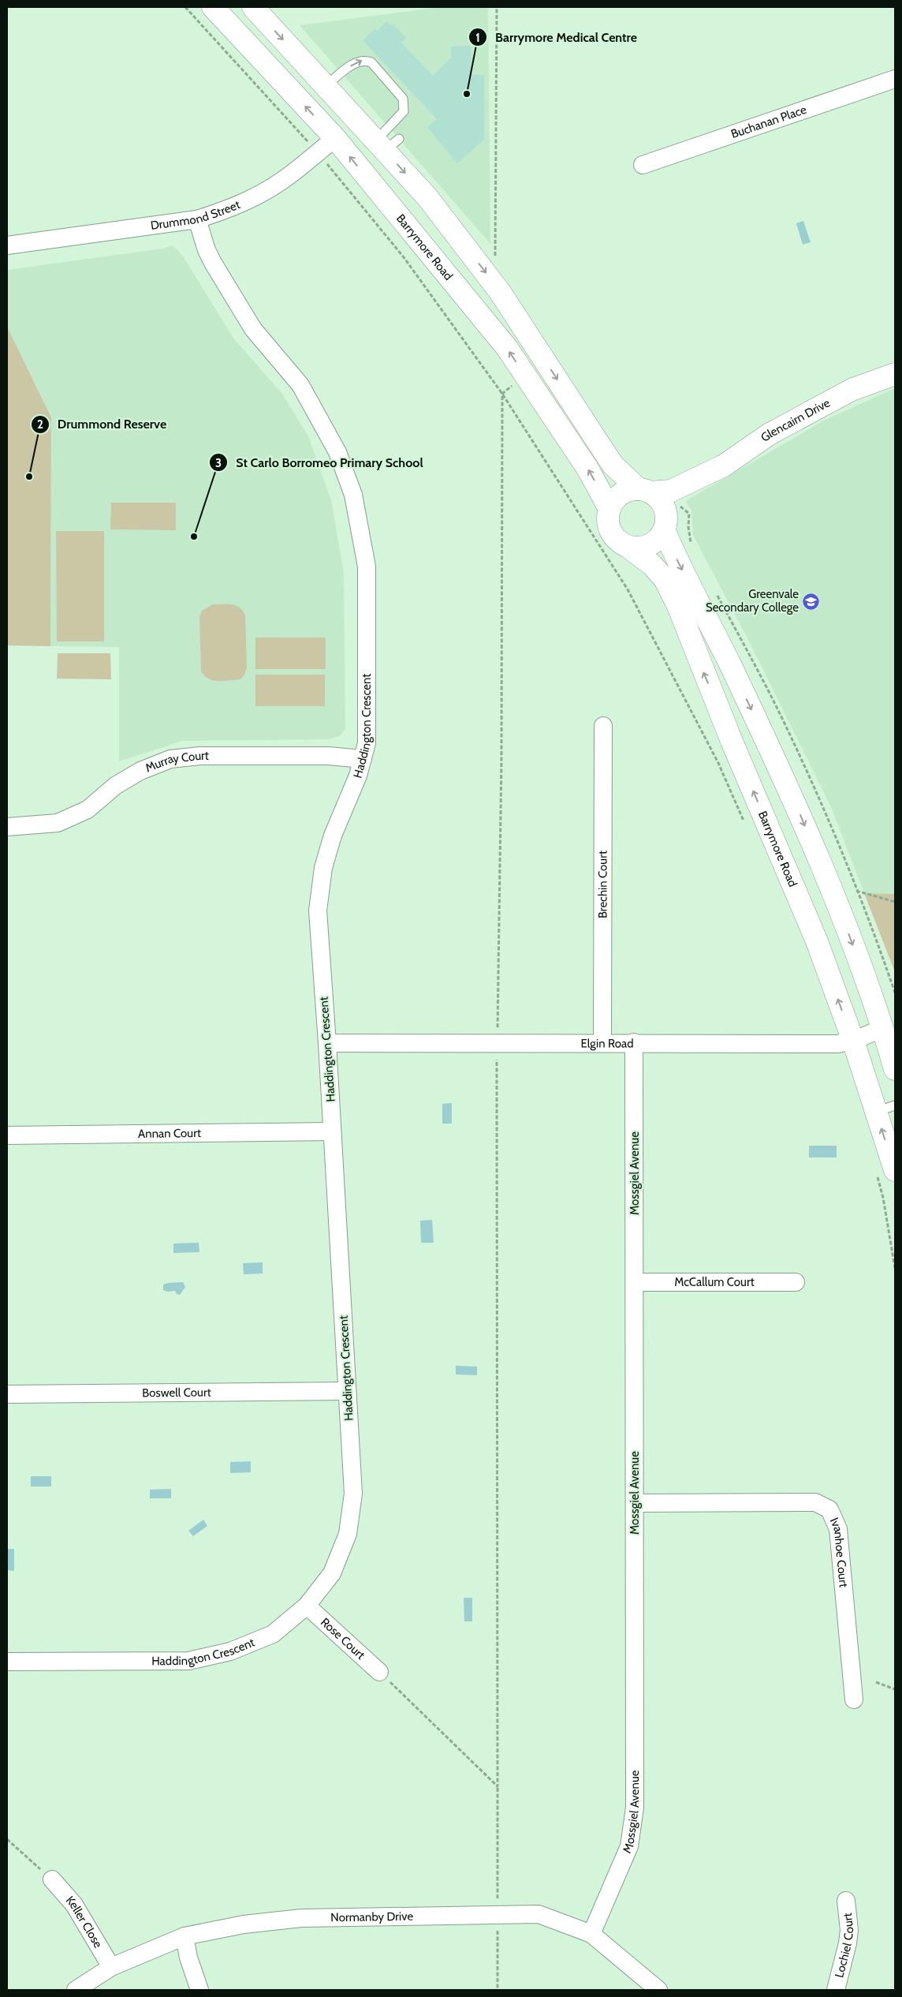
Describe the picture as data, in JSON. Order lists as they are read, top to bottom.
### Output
{
  "streets": {
    "street": [
      "Buchanan Place",
      "Drummond Street",
      "Barrymore Road",
      "Glencairn Drive",
      "Haddington Crescent",
      "Murray Court",
      "Brechin Court",
      "Elgin Road",
      "Annan Court",
      "Mossgiel Avenue",
      "McCallum Court",
      "Boswell Court",
      "Ivanhoe Court",
      "Rose Court",
      "Normanby Drive",
      "Keller Close",
      "Lochiel Court"
    ]
  },
  "crossings": [
    ["Drummond Street", "Barrymore Road"],
    ["Drummond Street", "Haddington Crescent"],
    ["Barrymore Road", "Glencairn Drive"],
    ["Barrymore Road", "Elgin Road"],
    ["Haddington Crescent", "Murray Court"],
    ["Haddington Crescent", "Elgin Road"],
    ["Haddington Crescent", "Annan Court"],
    ["Haddington Crescent", "Boswell Court"],
    ["Haddington Crescent", "Rose Court"],
    ["Brechin Court", "Elgin Road"],
    ["Elgin Road", "Mossgiel Avenue"],
    ["Mossgiel Avenue", "McCallum Court"],
    ["Mossgiel Avenue", "Ivanhoe Court"],
    ["Mossgiel Avenue", "Normanby Drive"],
    ["Normanby Drive", "Keller Close"]
  ],
  "places": {
    "other": ["Barrymore Medical Centre", "Drummond Reserve", "St Carlo Borromeo Primary School"],
    "school or university": ["Greenvale Secondary College"]
  }
}
